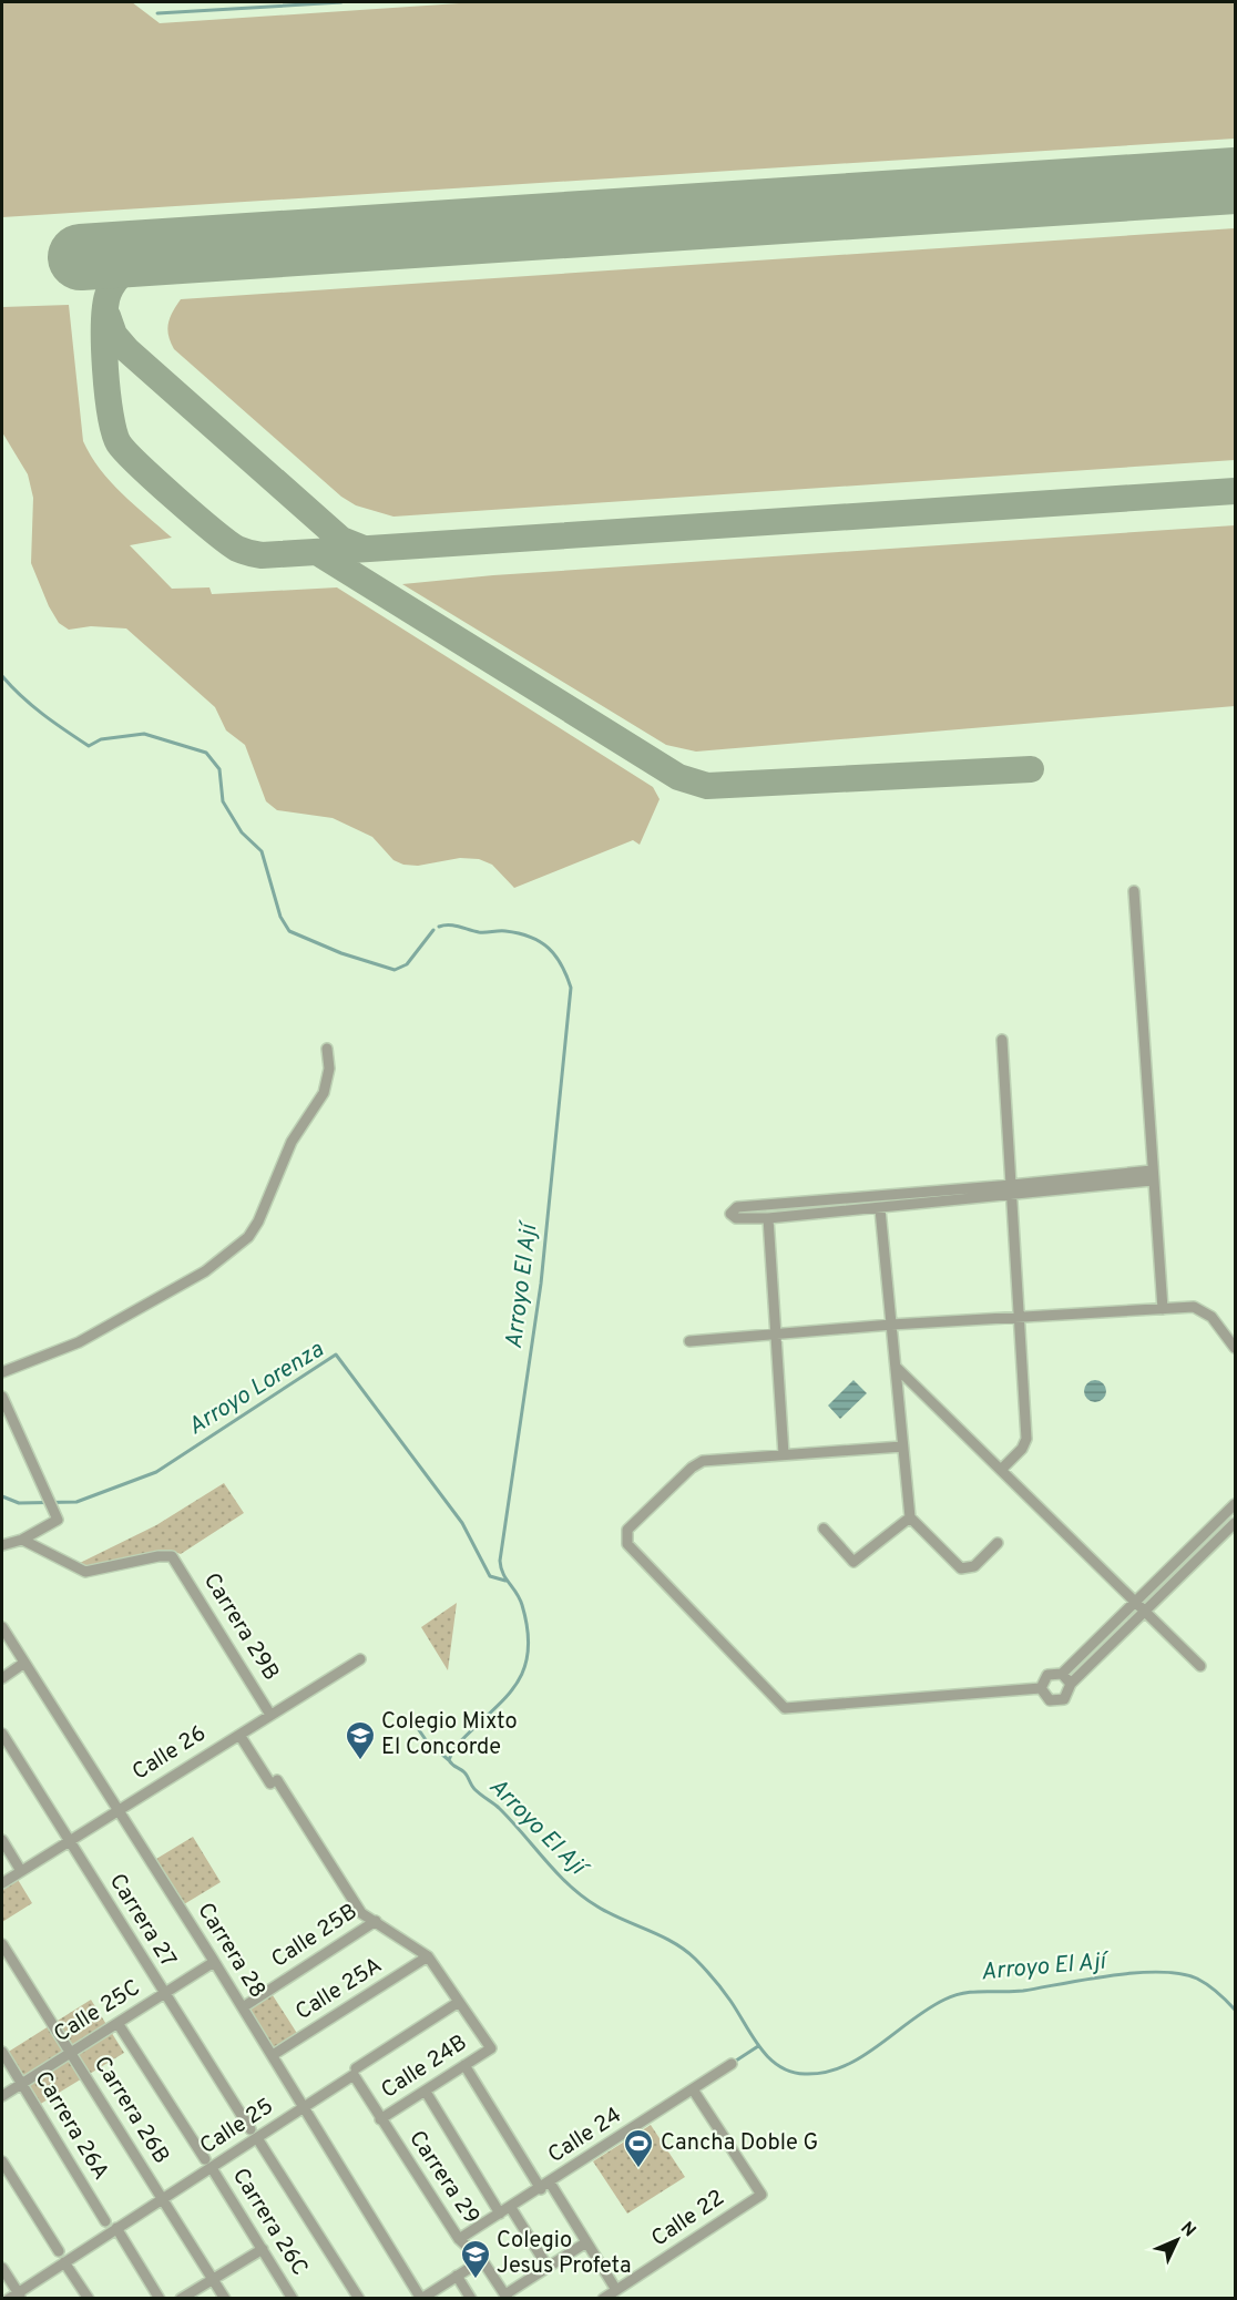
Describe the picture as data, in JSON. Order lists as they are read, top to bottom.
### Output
{
  "streets": {
    "street": [
      "Carrera 29B",
      "Calle 26",
      "Carrera 27",
      "Calle 25B",
      "Carrera 28",
      "Calle 25A",
      "Calle 25C",
      "Calle 24B",
      "Carrera 26B",
      "Carrera 26A",
      "Calle 25",
      "Calle 24",
      "Carrera 29",
      "Calle 22",
      "Carrera 26C"
    ]
  },
  "crossings": [
    ["Carrera 29B", "Calle 26"],
    ["Calle 26", "Carrera 27"],
    ["Calle 26", "Carrera 28"],
    ["Carrera 27", "Calle 25C"],
    ["Carrera 27", "Calle 25"],
    ["Calle 25B", "Carrera 28"],
    ["Carrera 28", "Calle 25A"],
    ["Carrera 28", "Calle 25C"],
    ["Carrera 28", "Calle 25"],
    ["Calle 25C", "Carrera 26B"],
    ["Calle 25C", "Carrera 26A"],
    ["Calle 25C", "Carrera 26C"],
    ["Calle 24B", "Calle 25"],
    ["Calle 24B", "Carrera 29"],
    ["Carrera 26B", "Calle 25"],
    ["Calle 25", "Carrera 29"],
    ["Calle 25", "Carrera 26C"],
    ["Calle 24", "Carrera 29"],
    ["Calle 24", "Calle 22"]
  ],
  "water": ["Arroyo El Ají", "Arroyo Lorenza"],
  "places": {
    "school or university": ["Colegio Mixto El Concorde", "Colegio Jesus Profeta"],
    "sports": ["Cancha Doble G"]
  },
  "north": "top right"
}
